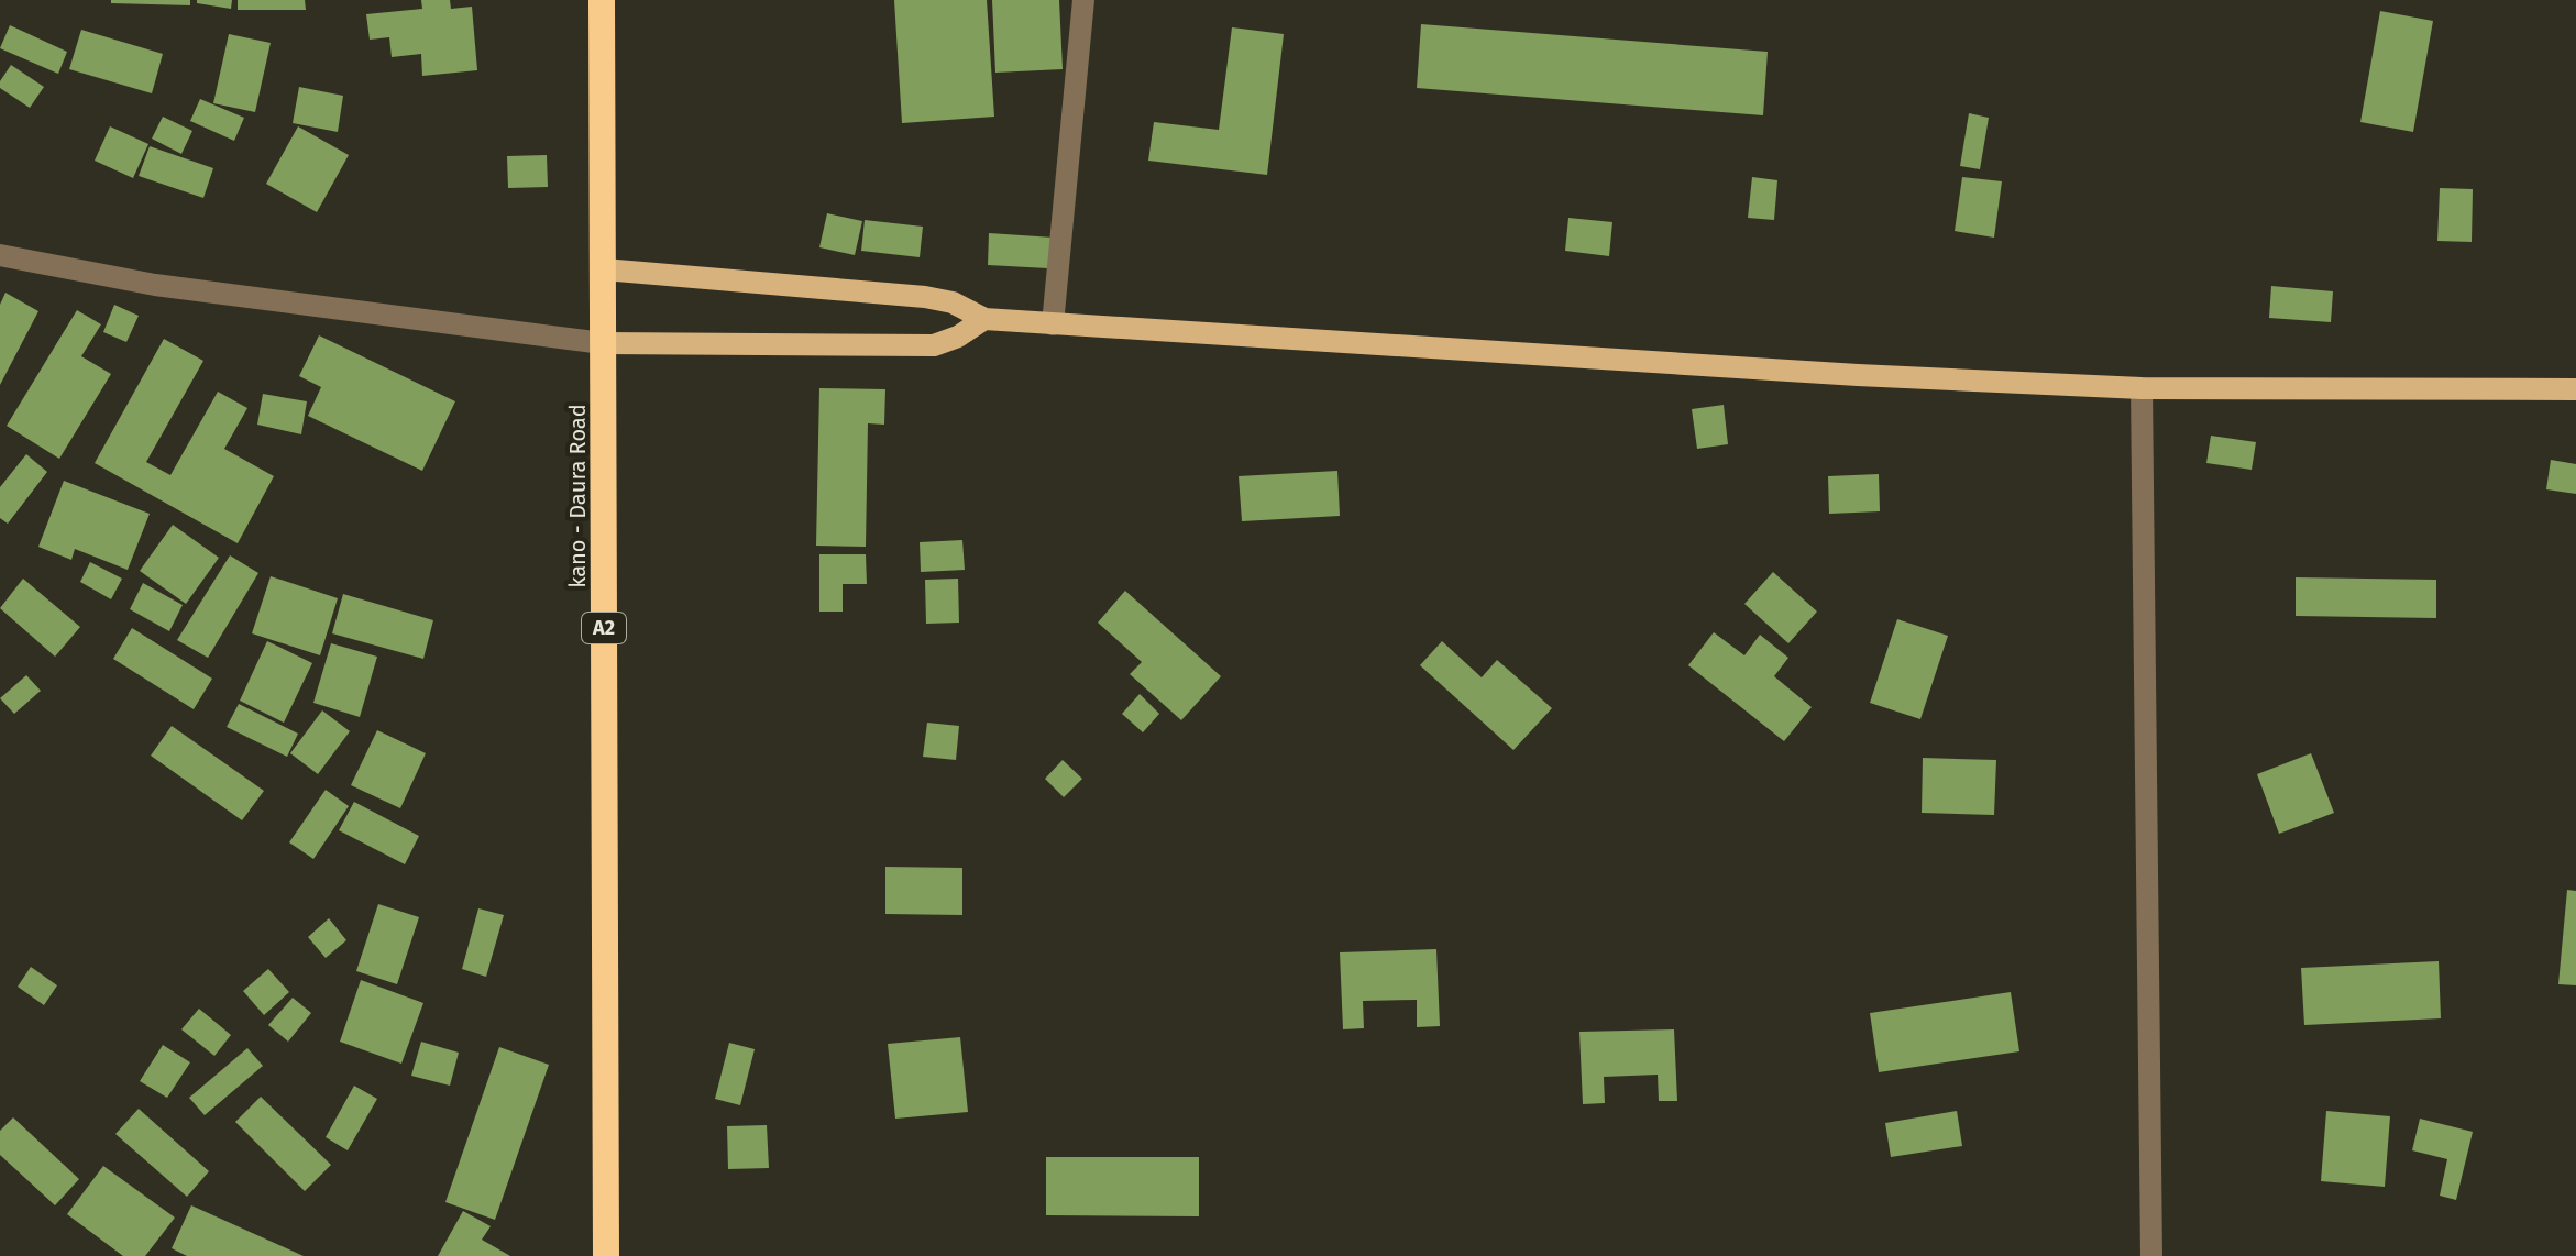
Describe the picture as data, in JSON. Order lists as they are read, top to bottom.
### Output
{
  "streets": {
    "highway": ["kano - Daura Road", "A2"]
  }
}
